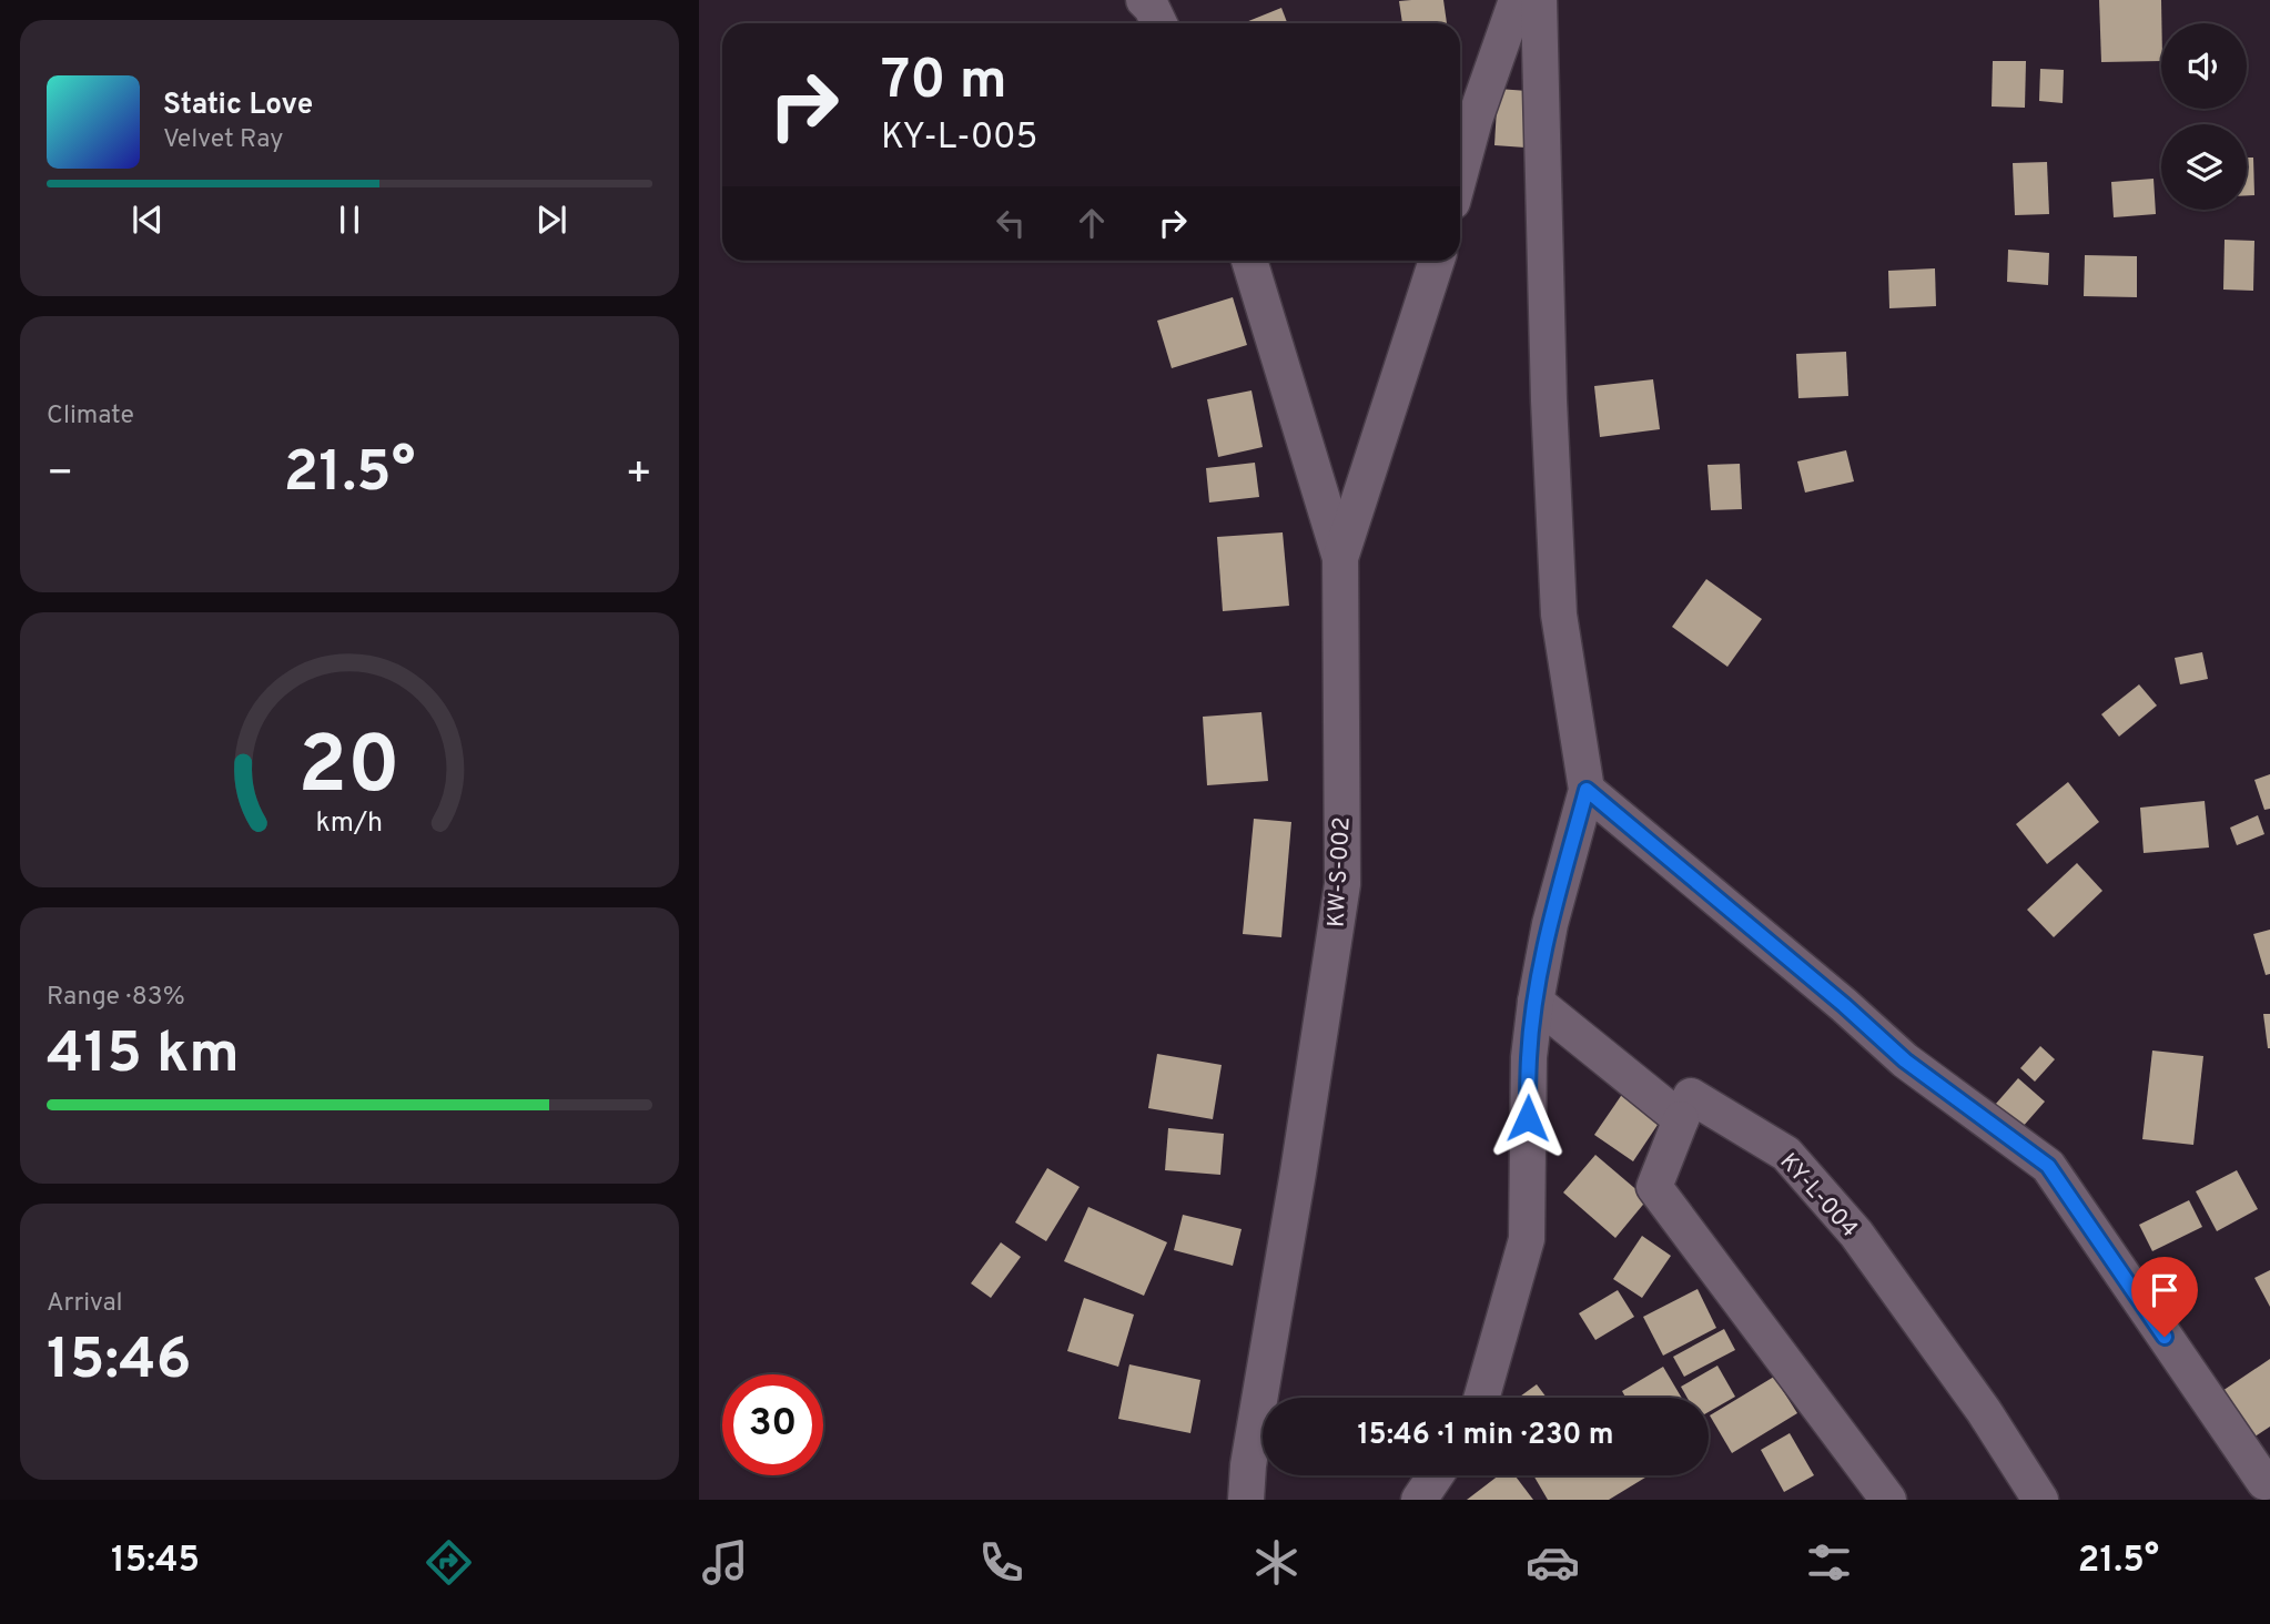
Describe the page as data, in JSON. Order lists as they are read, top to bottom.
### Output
{
  "streets": {
    "street": ["KW-S-002", "KY-L-004"]
  },
  "page": {
    "turn": ["70 m", "KY-L-005"],
    "song": ["Static Love", "Velvet Ray"],
    "tile": [
      "Climate",
      ["Range · 83%", "415 km"],
      ["Arrival", "15:46"]
    ],
    "heat": ["−", "21.5°", "+"],
    "limit": "30",
    "trip": "15:46 · 1 min · 230 m",
    "tabs": ["15:45", "21.5°"],
    "gauge": ["20", "km/h"]
  }
}
